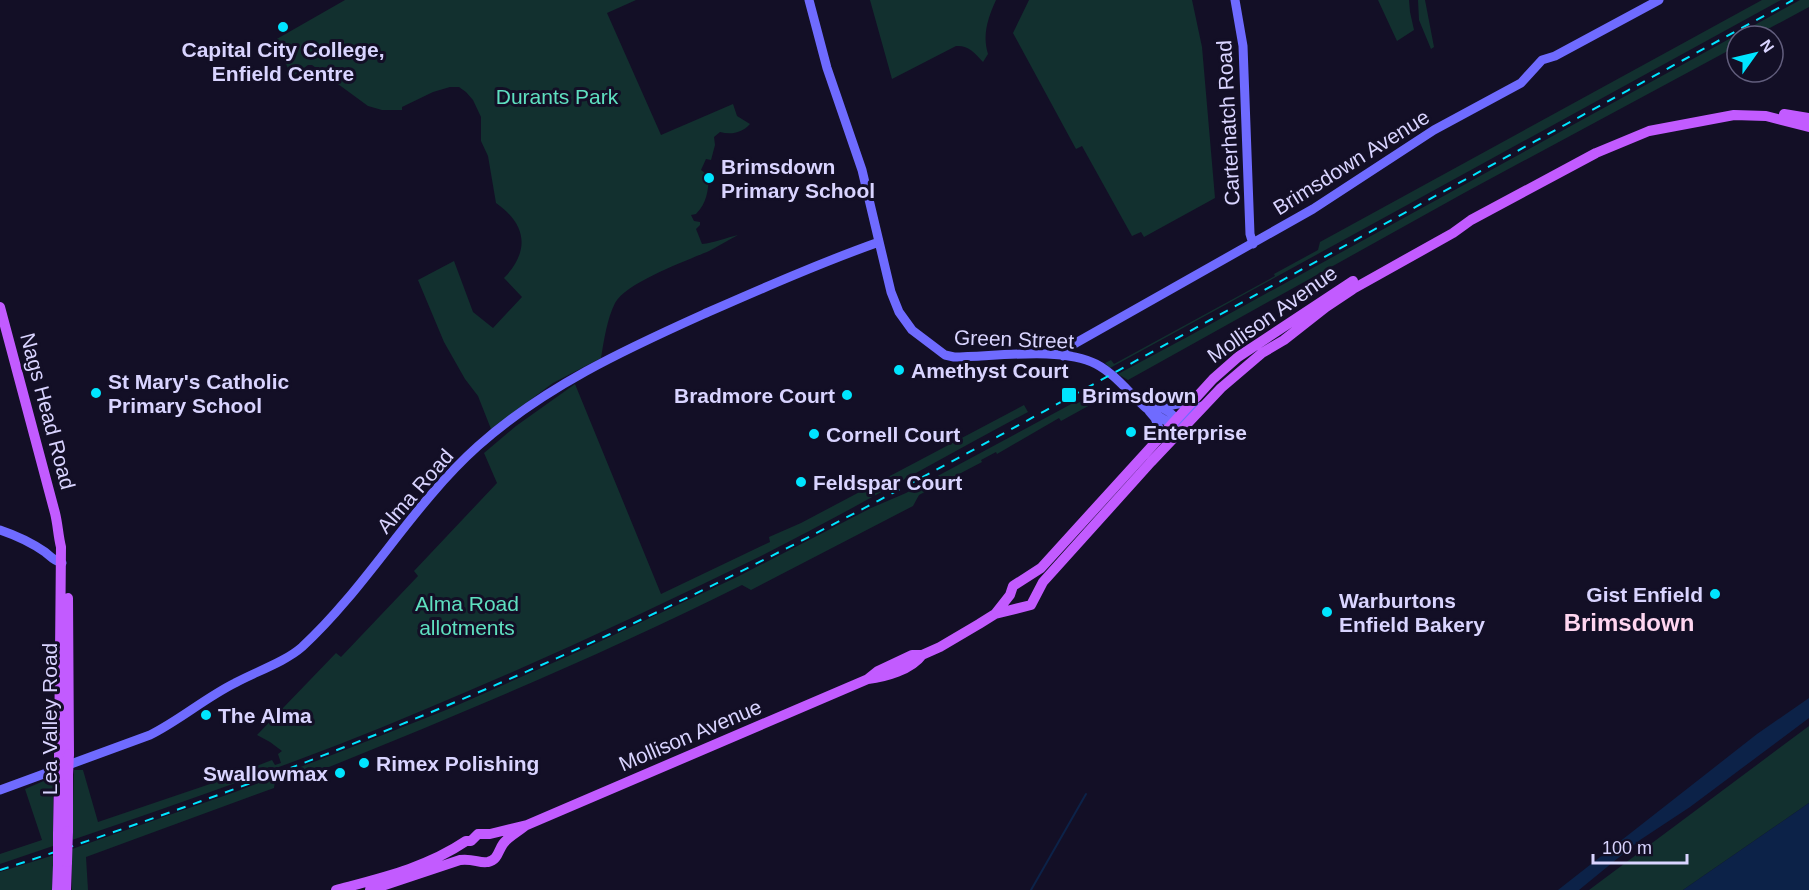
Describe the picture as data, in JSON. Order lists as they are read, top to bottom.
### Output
{
  "streets": {
    "main road": ["Mollison Avenue", "Nags Head Road", "Lea Valley Road"],
    "street": [
      "Carterhatch Road",
      "Brimsdown Avenue",
      "Green Street",
      "Alma Road"
    ]
  },
  "crossings": [
    ["Carterhatch Road", "Brimsdown Avenue"],
    ["Brimsdown Avenue", "Green Street"],
    ["Mollison Avenue", "Green Street"],
    ["Green Street", "Alma Road"],
    ["Nags Head Road", "Lea Valley Road"]
  ],
  "districts": ["Brimsdown"],
  "parks": ["Durants Park", "Alma Road allotments"],
  "places": {
    "other": [
      "Capital City College, Enfield Centre",
      "Brimsdown Primary School",
      "Amethyst Court",
      "St Mary's Catholic Primary School",
      "Bradmore Court",
      "Enterprise",
      "Cornell Court",
      "Feldspar Court",
      "Gist Enfield",
      "Warburtons Enfield Bakery",
      "The Alma",
      "Rimex Polishing",
      "Swallowmax"
    ],
    "transit": ["Brimsdown"]
  },
  "scale_bar": "100 m",
  "north": "top right"
}
